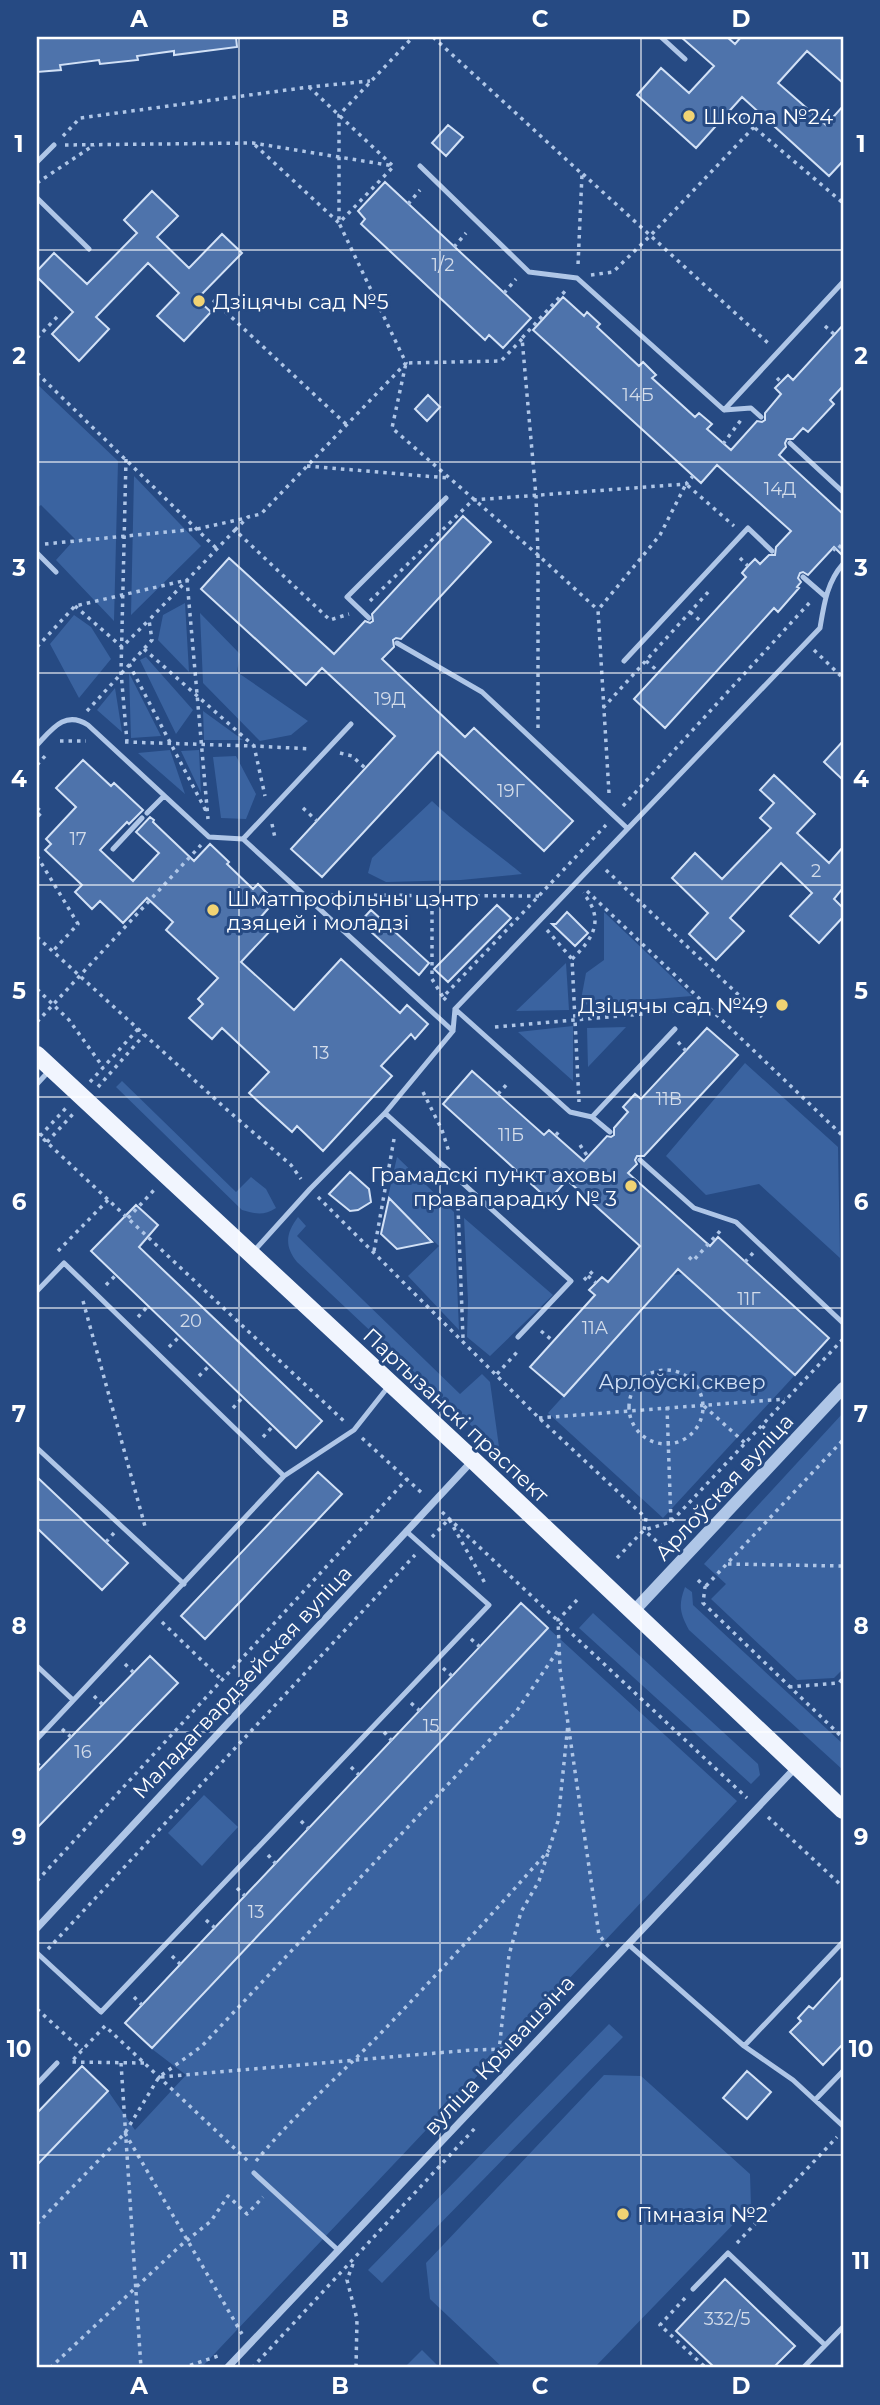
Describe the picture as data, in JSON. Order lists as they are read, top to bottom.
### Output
{
  "streets": {
    "main road": ["Партызанскі праспект"],
    "street": ["Арлоўская вуліца", "Маладагвардзейская вуліца", "вуліца Крывашэіна"]
  },
  "crossings": [
    ["Партызанскі праспект", "Арлоўская вуліца"],
    ["Партызанскі праспект", "Маладагвардзейская вуліца"],
    ["Партызанскі праспект", "вуліца Крывашэіна"]
  ],
  "parks": ["Арлоўскі сквер"],
  "places": [
    "Школа №24",
    "Дзіцячы сад №5",
    "Шматпрофільны цэнтр дзяцей і моладзі",
    "Дзіцячы сад №49",
    "Грамадскі пункт аховы правапарадку № 3",
    "Гімназія №2"
  ],
  "house_numbers": [
    "1/2",
    "14Б",
    "14Д",
    "19Д",
    "19Г",
    "17",
    "2",
    "13",
    "11В",
    "11Б",
    "11Г",
    "20",
    "11А",
    "15",
    "16",
    "13",
    "332/5"
  ],
  "grid": {
    "columns": [
      "A",
      "B",
      "C",
      "D"
    ],
    "rows": [
      "1",
      "2",
      "3",
      "4",
      "5",
      "6",
      "7",
      "8",
      "9",
      "10",
      "11"
    ]
  }
}
